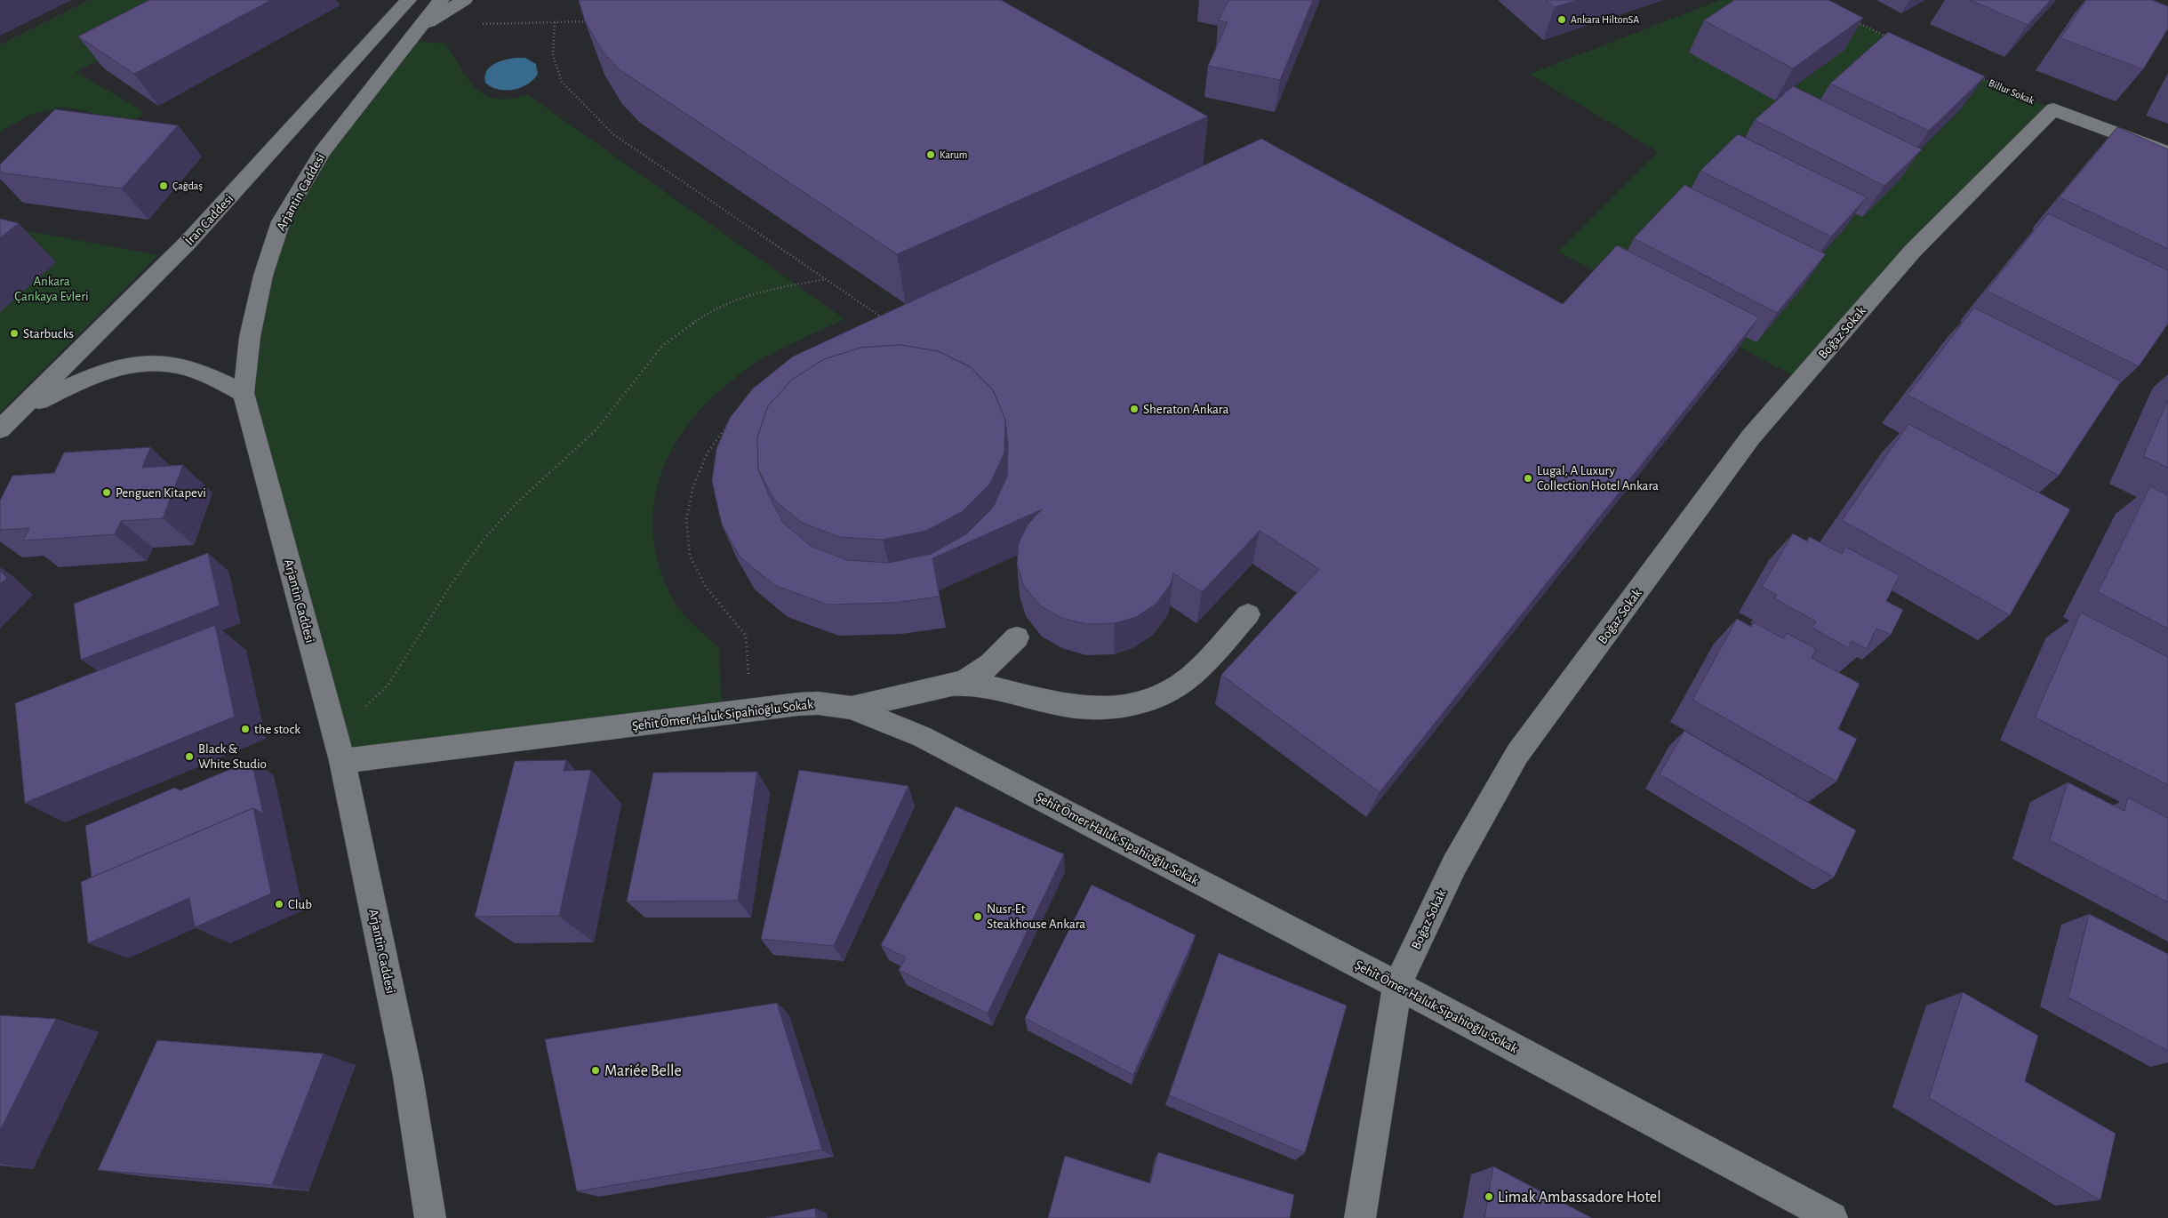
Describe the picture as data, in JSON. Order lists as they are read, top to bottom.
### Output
{
  "streets": {
    "street": [
      "Arjantin Caddesi",
      "İran Caddesi",
      "Boğaz Sokak",
      "Şehit Ömer Haluk Sipahioğlu Sokak"
    ],
    "path": ["Billur Sokak"]
  },
  "crossings": [
    ["Billur Sokak", "Boğaz Sokak"],
    ["Arjantin Caddesi", "Şehit Ömer Haluk Sipahioğlu Sokak"],
    ["Boğaz Sokak", "Şehit Ömer Haluk Sipahioğlu Sokak"]
  ],
  "parks": ["Ankara Çankaya Evleri"],
  "places": [
    "Ankara HiltonSA",
    "Karum",
    "Çağdaş",
    "Starbucks",
    "Sheraton Ankara",
    "Lugal, A Luxury Collection Hotel Ankara",
    "Penguen Kitapevi",
    "the stock",
    "Black & White Studio",
    "Club",
    "Nusr-Et Steakhouse Ankara",
    "Mariée Belle",
    "Limak Ambassadore Hotel"
  ]
}
